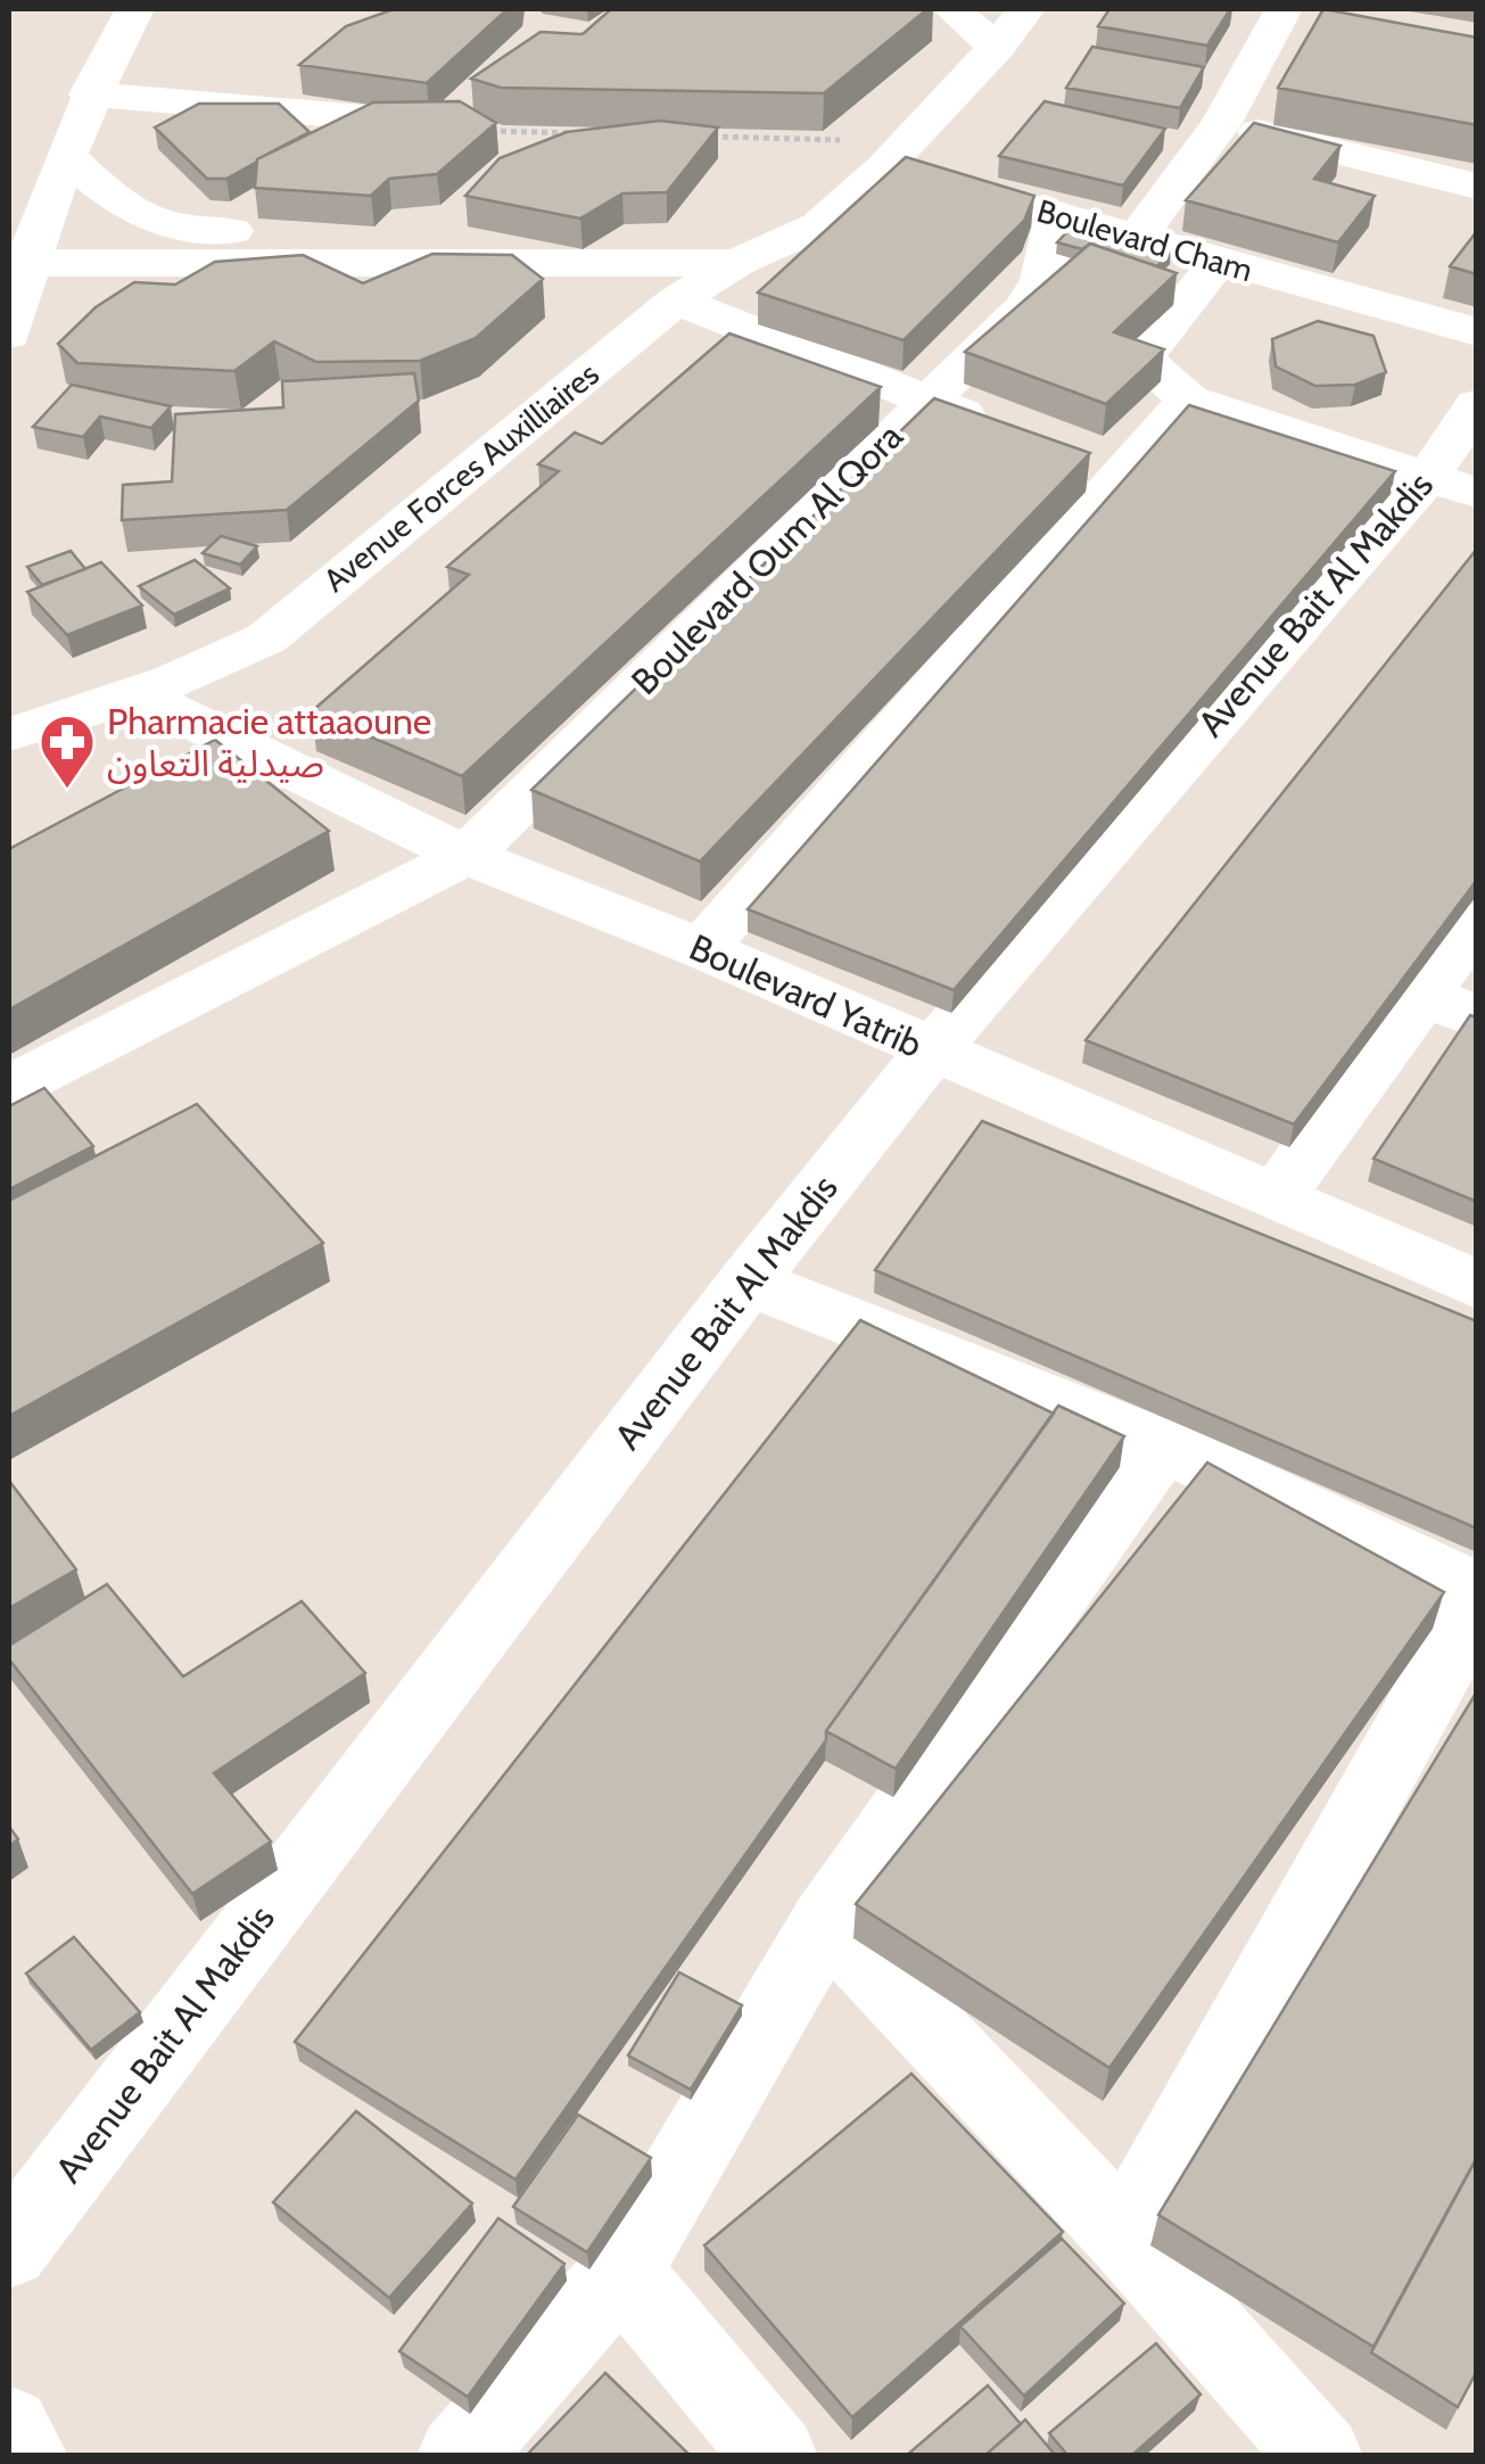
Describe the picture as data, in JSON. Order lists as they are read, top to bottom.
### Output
{
  "streets": {
    "street": [
      "Boulevard Cham",
      "Avenue Forces Auxilliaires",
      "Boulevard Oum Al Qora",
      "Avenue Bait Al Makdis",
      "Boulevard Yatrib"
    ]
  },
  "crossings": [
    ["Boulevard Cham", "Avenue Forces Auxilliaires"],
    ["Boulevard Cham", "Boulevard Oum Al Qora"],
    ["Avenue Forces Auxilliaires", "Boulevard Yatrib"],
    ["Boulevard Oum Al Qora", "Boulevard Yatrib"],
    ["Avenue Bait Al Makdis", "Boulevard Yatrib"]
  ],
  "places": {
    "pharmacy": ["Pharmacie attaaoune صيدلية التعاون"]
  }
}
